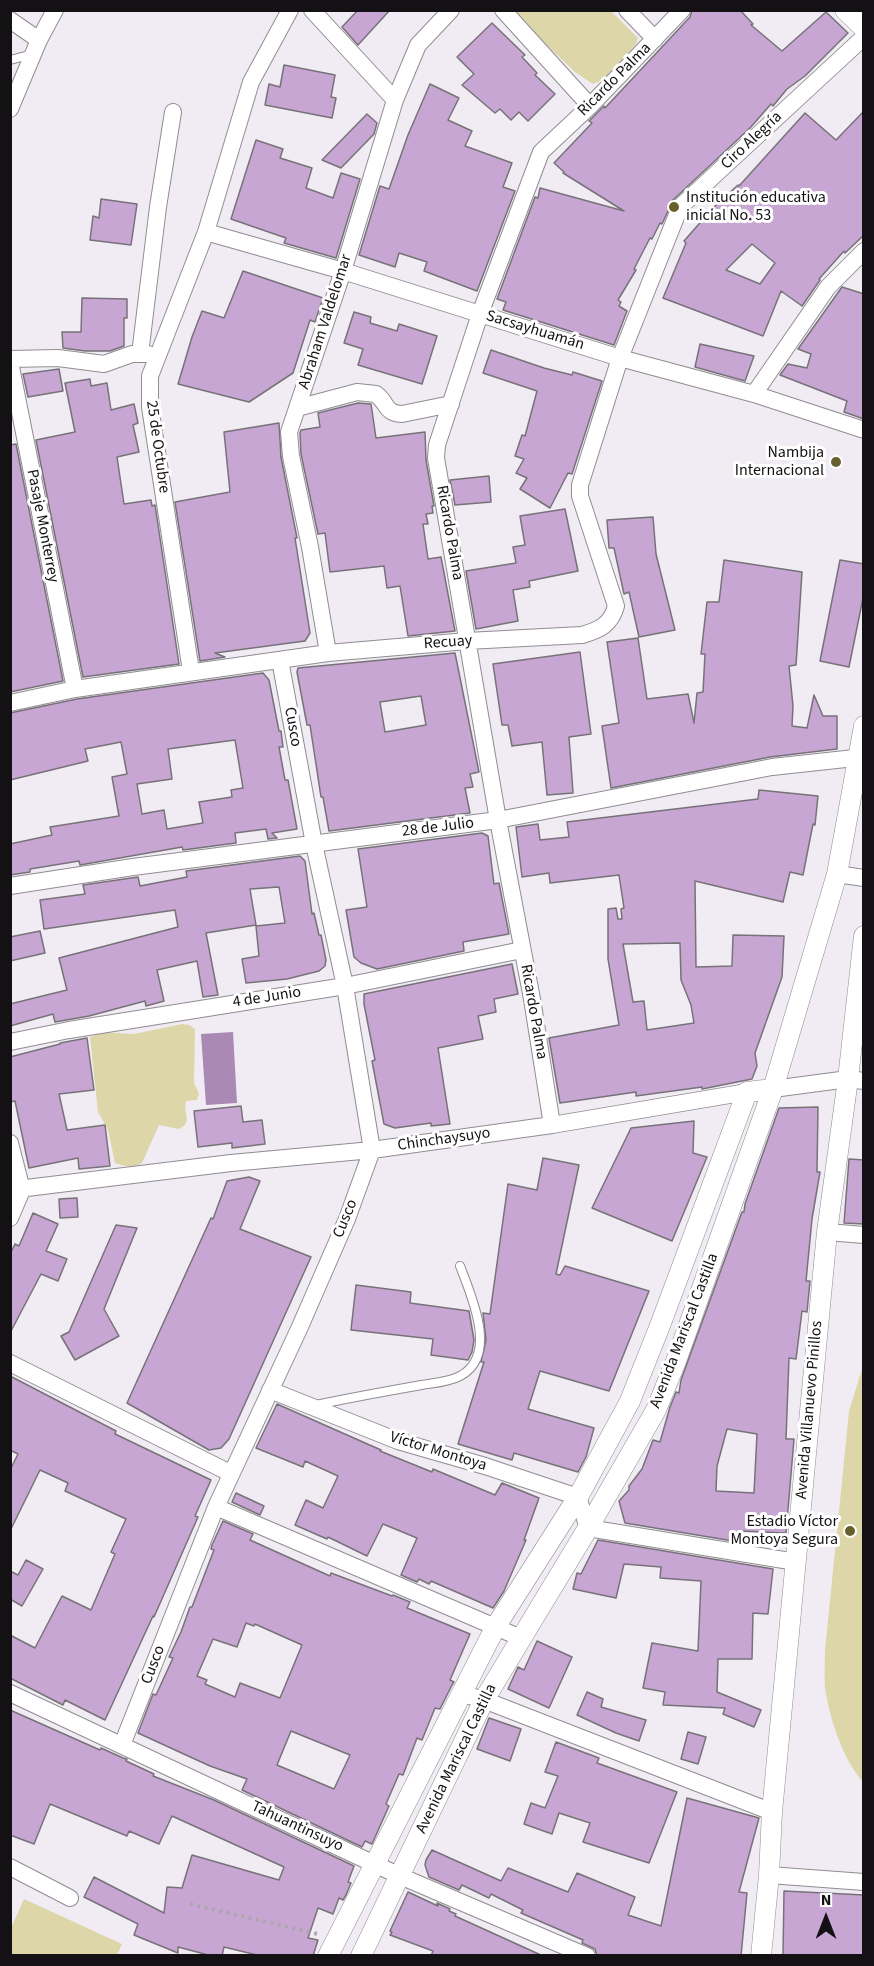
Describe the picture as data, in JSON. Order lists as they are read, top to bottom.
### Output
{
  "streets": {
    "street": [
      "Ricardo Palma",
      "Ciro Alegría",
      "Abraham Valdelomar",
      "Sacsayhuamán",
      "25 de Octubre",
      "Pasaje Monterrey",
      "Recuay",
      "Cusco",
      "28 de Julio",
      "4 de Junio",
      "Chinchaysuyo",
      "Avenida Mariscal Castilla",
      "Avenida Villanuevo Pinillos",
      "Víctor Montoya",
      "Tahuantinsuyo"
    ]
  },
  "crossings": [
    ["Ricardo Palma", "Sacsayhuamán"],
    ["Ricardo Palma", "Recuay"],
    ["Ricardo Palma", "28 de Julio"],
    ["Ricardo Palma", "4 de Junio"],
    ["Ricardo Palma", "Chinchaysuyo"],
    ["Ciro Alegría", "Sacsayhuamán"],
    ["Ciro Alegría", "Recuay"],
    ["Abraham Valdelomar", "Sacsayhuamán"],
    ["Abraham Valdelomar", "Recuay"],
    ["Sacsayhuamán", "25 de Octubre"],
    ["Sacsayhuamán", "Recuay"],
    ["25 de Octubre", "Recuay"],
    ["Pasaje Monterrey", "Recuay"],
    ["Recuay", "Cusco"],
    ["Cusco", "28 de Julio"],
    ["Cusco", "4 de Junio"],
    ["Cusco", "Chinchaysuyo"],
    ["Cusco", "Víctor Montoya"],
    ["Cusco", "Tahuantinsuyo"],
    ["28 de Julio", "Avenida Mariscal Castilla"],
    ["Chinchaysuyo", "Avenida Mariscal Castilla"],
    ["Chinchaysuyo", "Avenida Villanuevo Pinillos"],
    ["Avenida Mariscal Castilla", "Víctor Montoya"],
    ["Avenida Mariscal Castilla", "Tahuantinsuyo"]
  ],
  "places": ["Institución educativa inicial No. 53", "Nambija Internacional", "Estadio Víctor Montoya Segura"],
  "north": "top"
}
